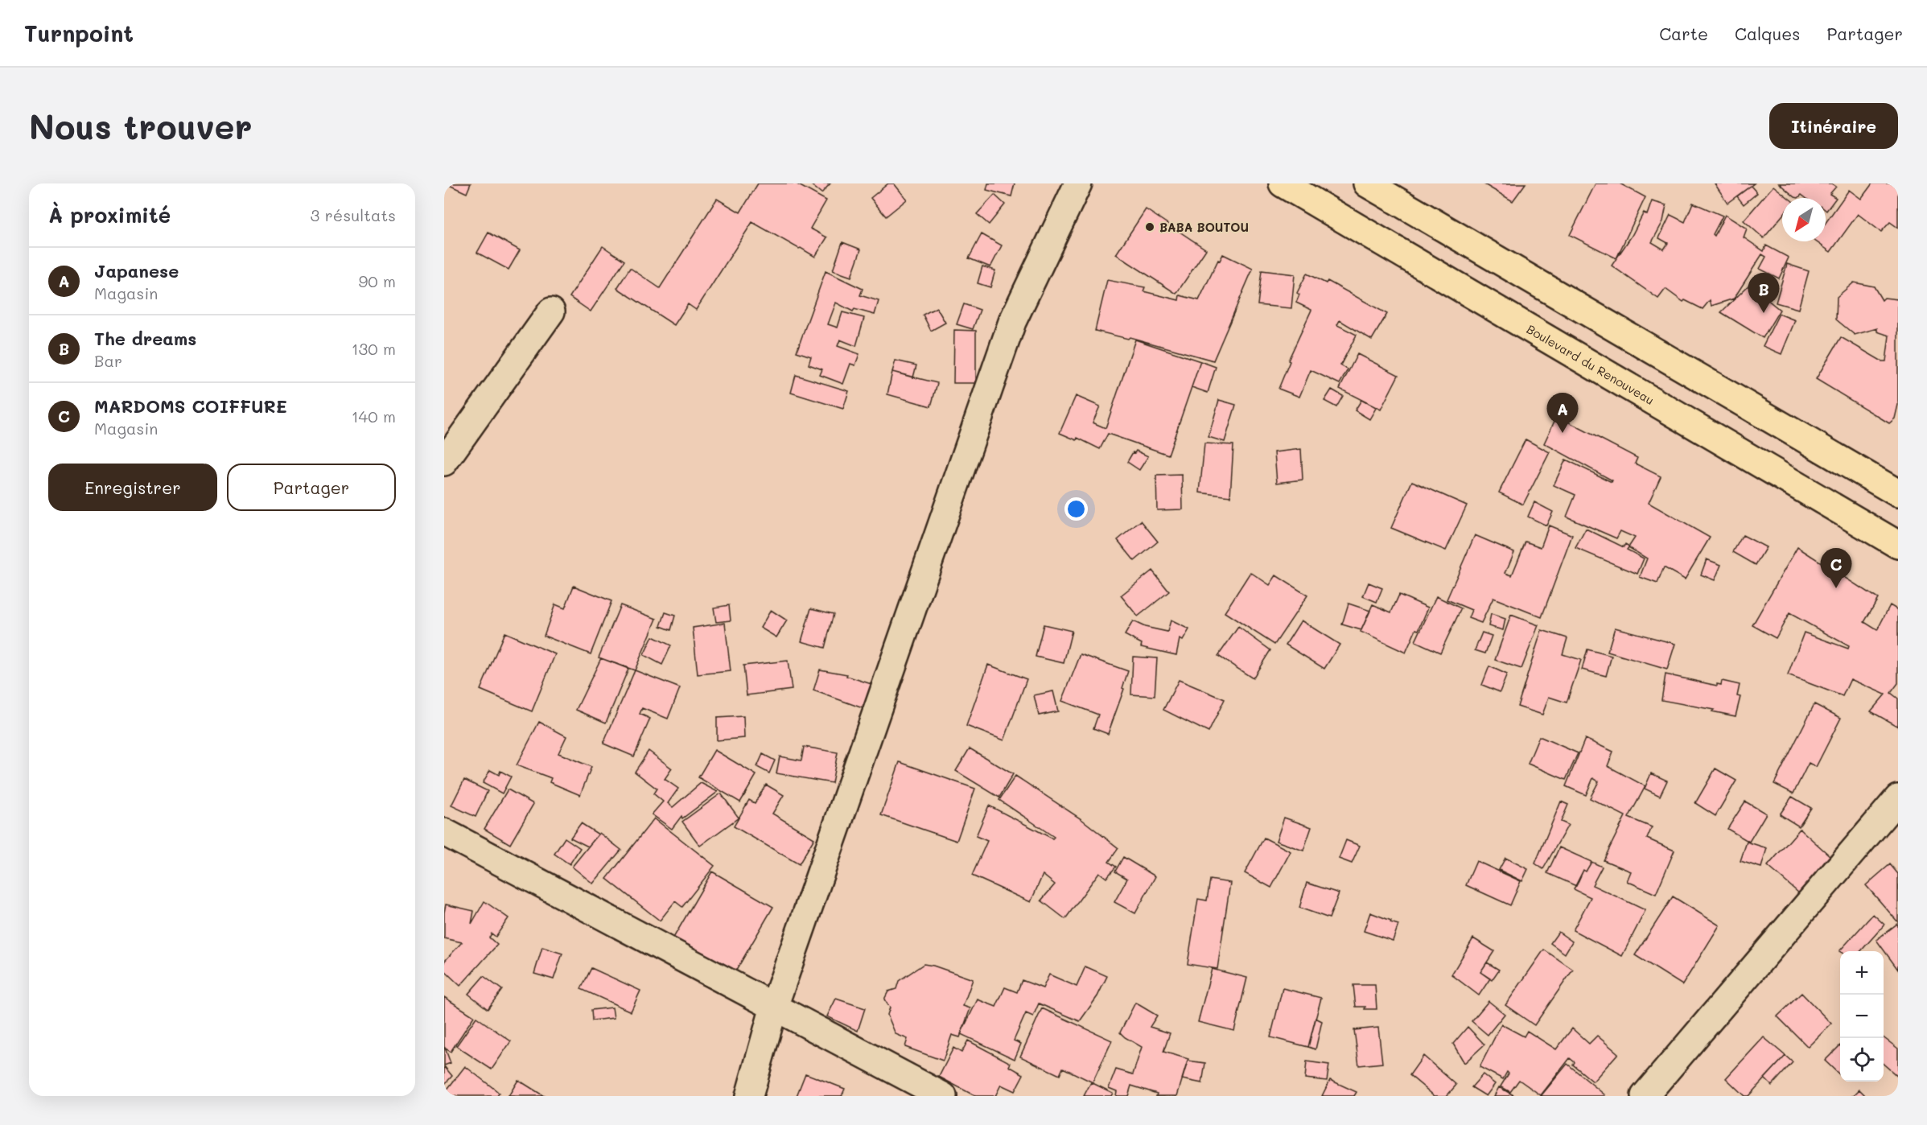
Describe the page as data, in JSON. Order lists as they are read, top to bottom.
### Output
{
  "streets": {
    "main road": ["Boulevard du Renouveau"]
  },
  "places": ["BABA BOUTOU"],
  "north": "bottom left",
  "page": {
    "header": "Turnpoint",
    "nav": ["Carte", "Calques", "Partager"],
    "buttons": [
      "Itinéraire",
      ["Enregistrer", "Partager"]
    ],
    "title": "Nous trouver",
    "heading": ["À proximité", "3 résultats"],
    "list": [
      {
        "mark": "A",
        "name": "Japanese",
        "note": "Magasin",
        "value": "90 m"
      },
      {
        "mark": "B",
        "name": "The dreams",
        "note": "Bar",
        "value": "130 m"
      },
      {
        "mark": "C",
        "name": "MARDOMS COIFFURE",
        "note": "Magasin",
        "value": "140 m"
      }
    ],
    "pins": ["B", "A", "C"],
    "map_buttons": ["+", "−"]
  }
}
